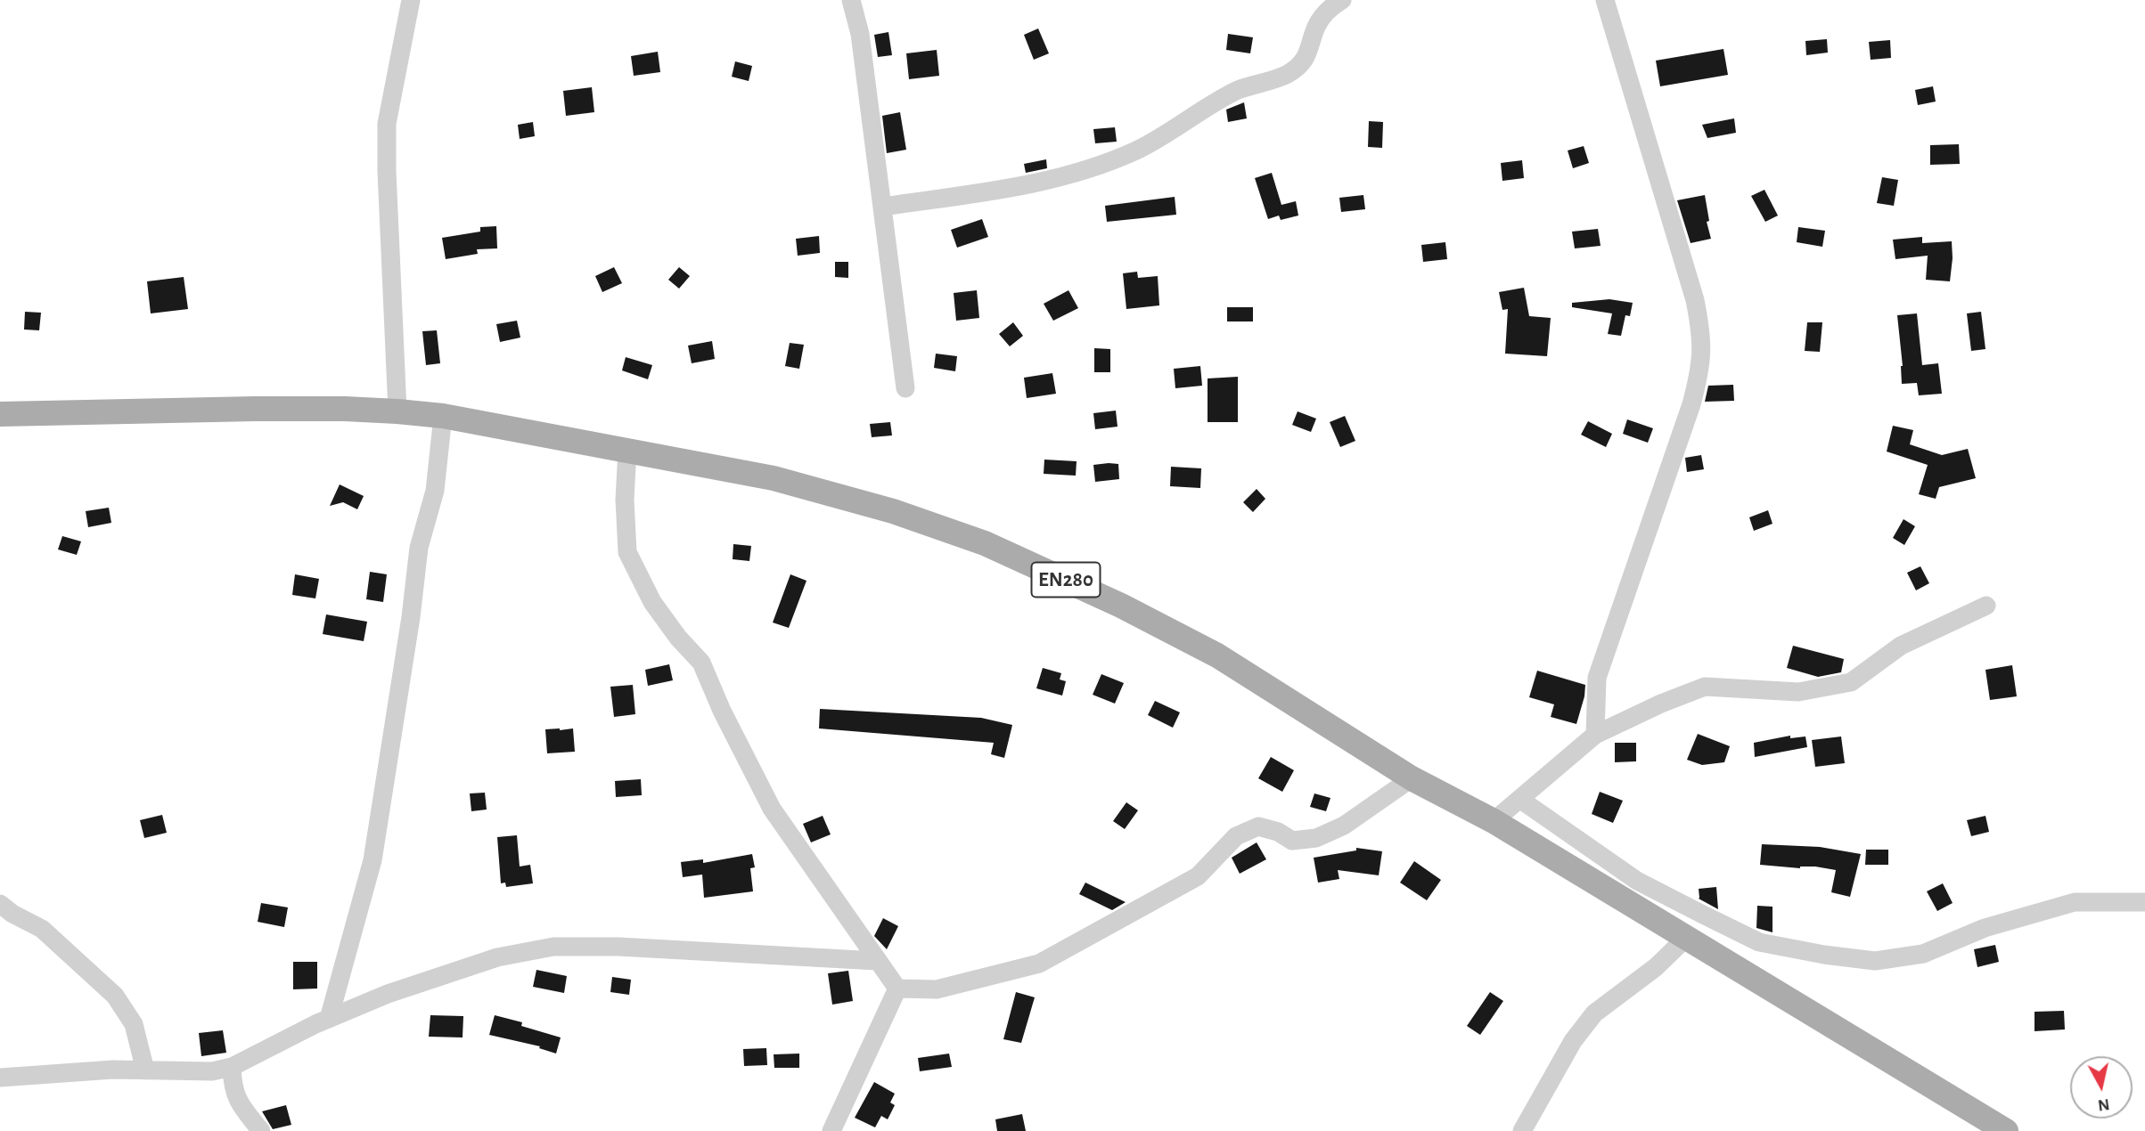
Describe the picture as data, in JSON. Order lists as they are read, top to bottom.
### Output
{
  "streets": {
    "main road": ["EN280"]
  },
  "north": "bottom"
}
